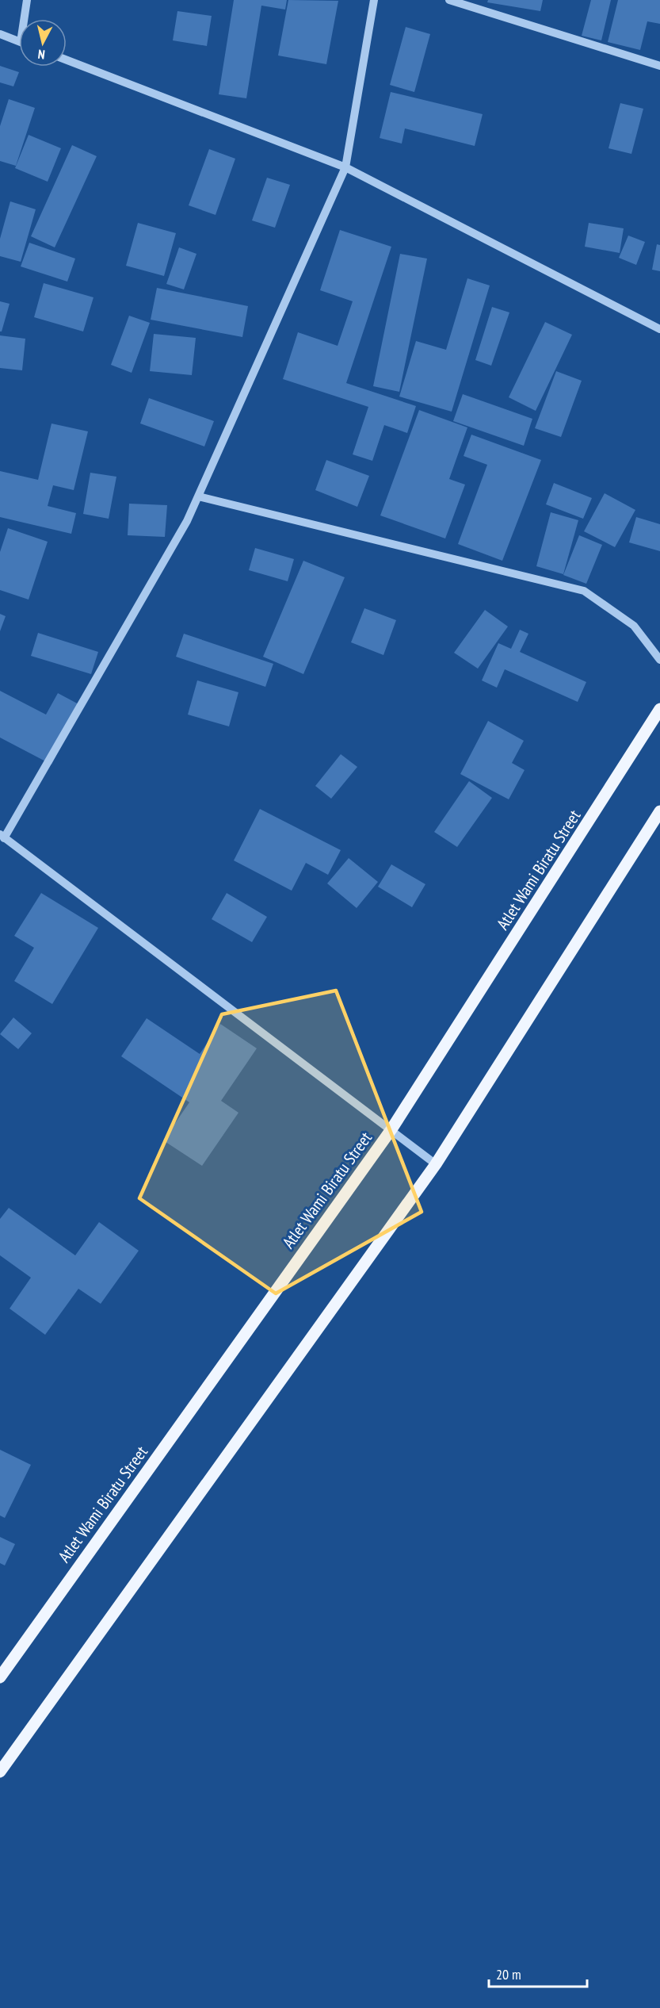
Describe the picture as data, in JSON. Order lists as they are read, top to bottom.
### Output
{
  "streets": {
    "main road": ["Atlet Wami Biratu Street"]
  },
  "scale_bar": "20 m",
  "north": "bottom"
}
